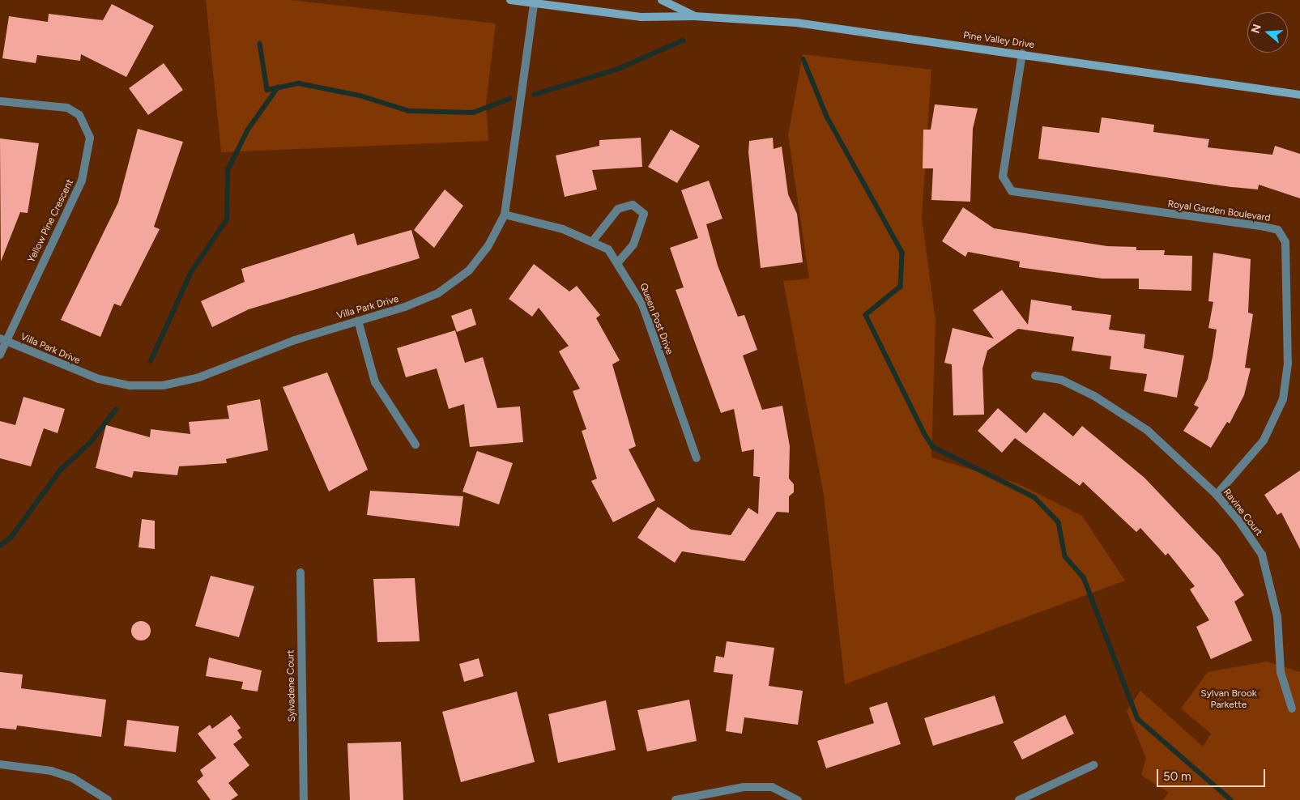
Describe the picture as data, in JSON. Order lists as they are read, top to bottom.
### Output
{
  "streets": {
    "main road": ["Pine Valley Drive"],
    "street": [
      "Royal Garden Boulevard",
      "Yellow Pine Crescent",
      "Villa Park Drive",
      "Queen Post Drive",
      "Ravine Court",
      "Sylvadene Court"
    ]
  },
  "crossings": [
    ["Pine Valley Drive", "Royal Garden Boulevard"],
    ["Pine Valley Drive", "Villa Park Drive"],
    ["Royal Garden Boulevard", "Ravine Court"],
    ["Yellow Pine Crescent", "Villa Park Drive"],
    ["Villa Park Drive", "Queen Post Drive"]
  ],
  "parks": ["Sylvan Brook Parkette"],
  "scale_bar": "50 m",
  "north": "left"
}
